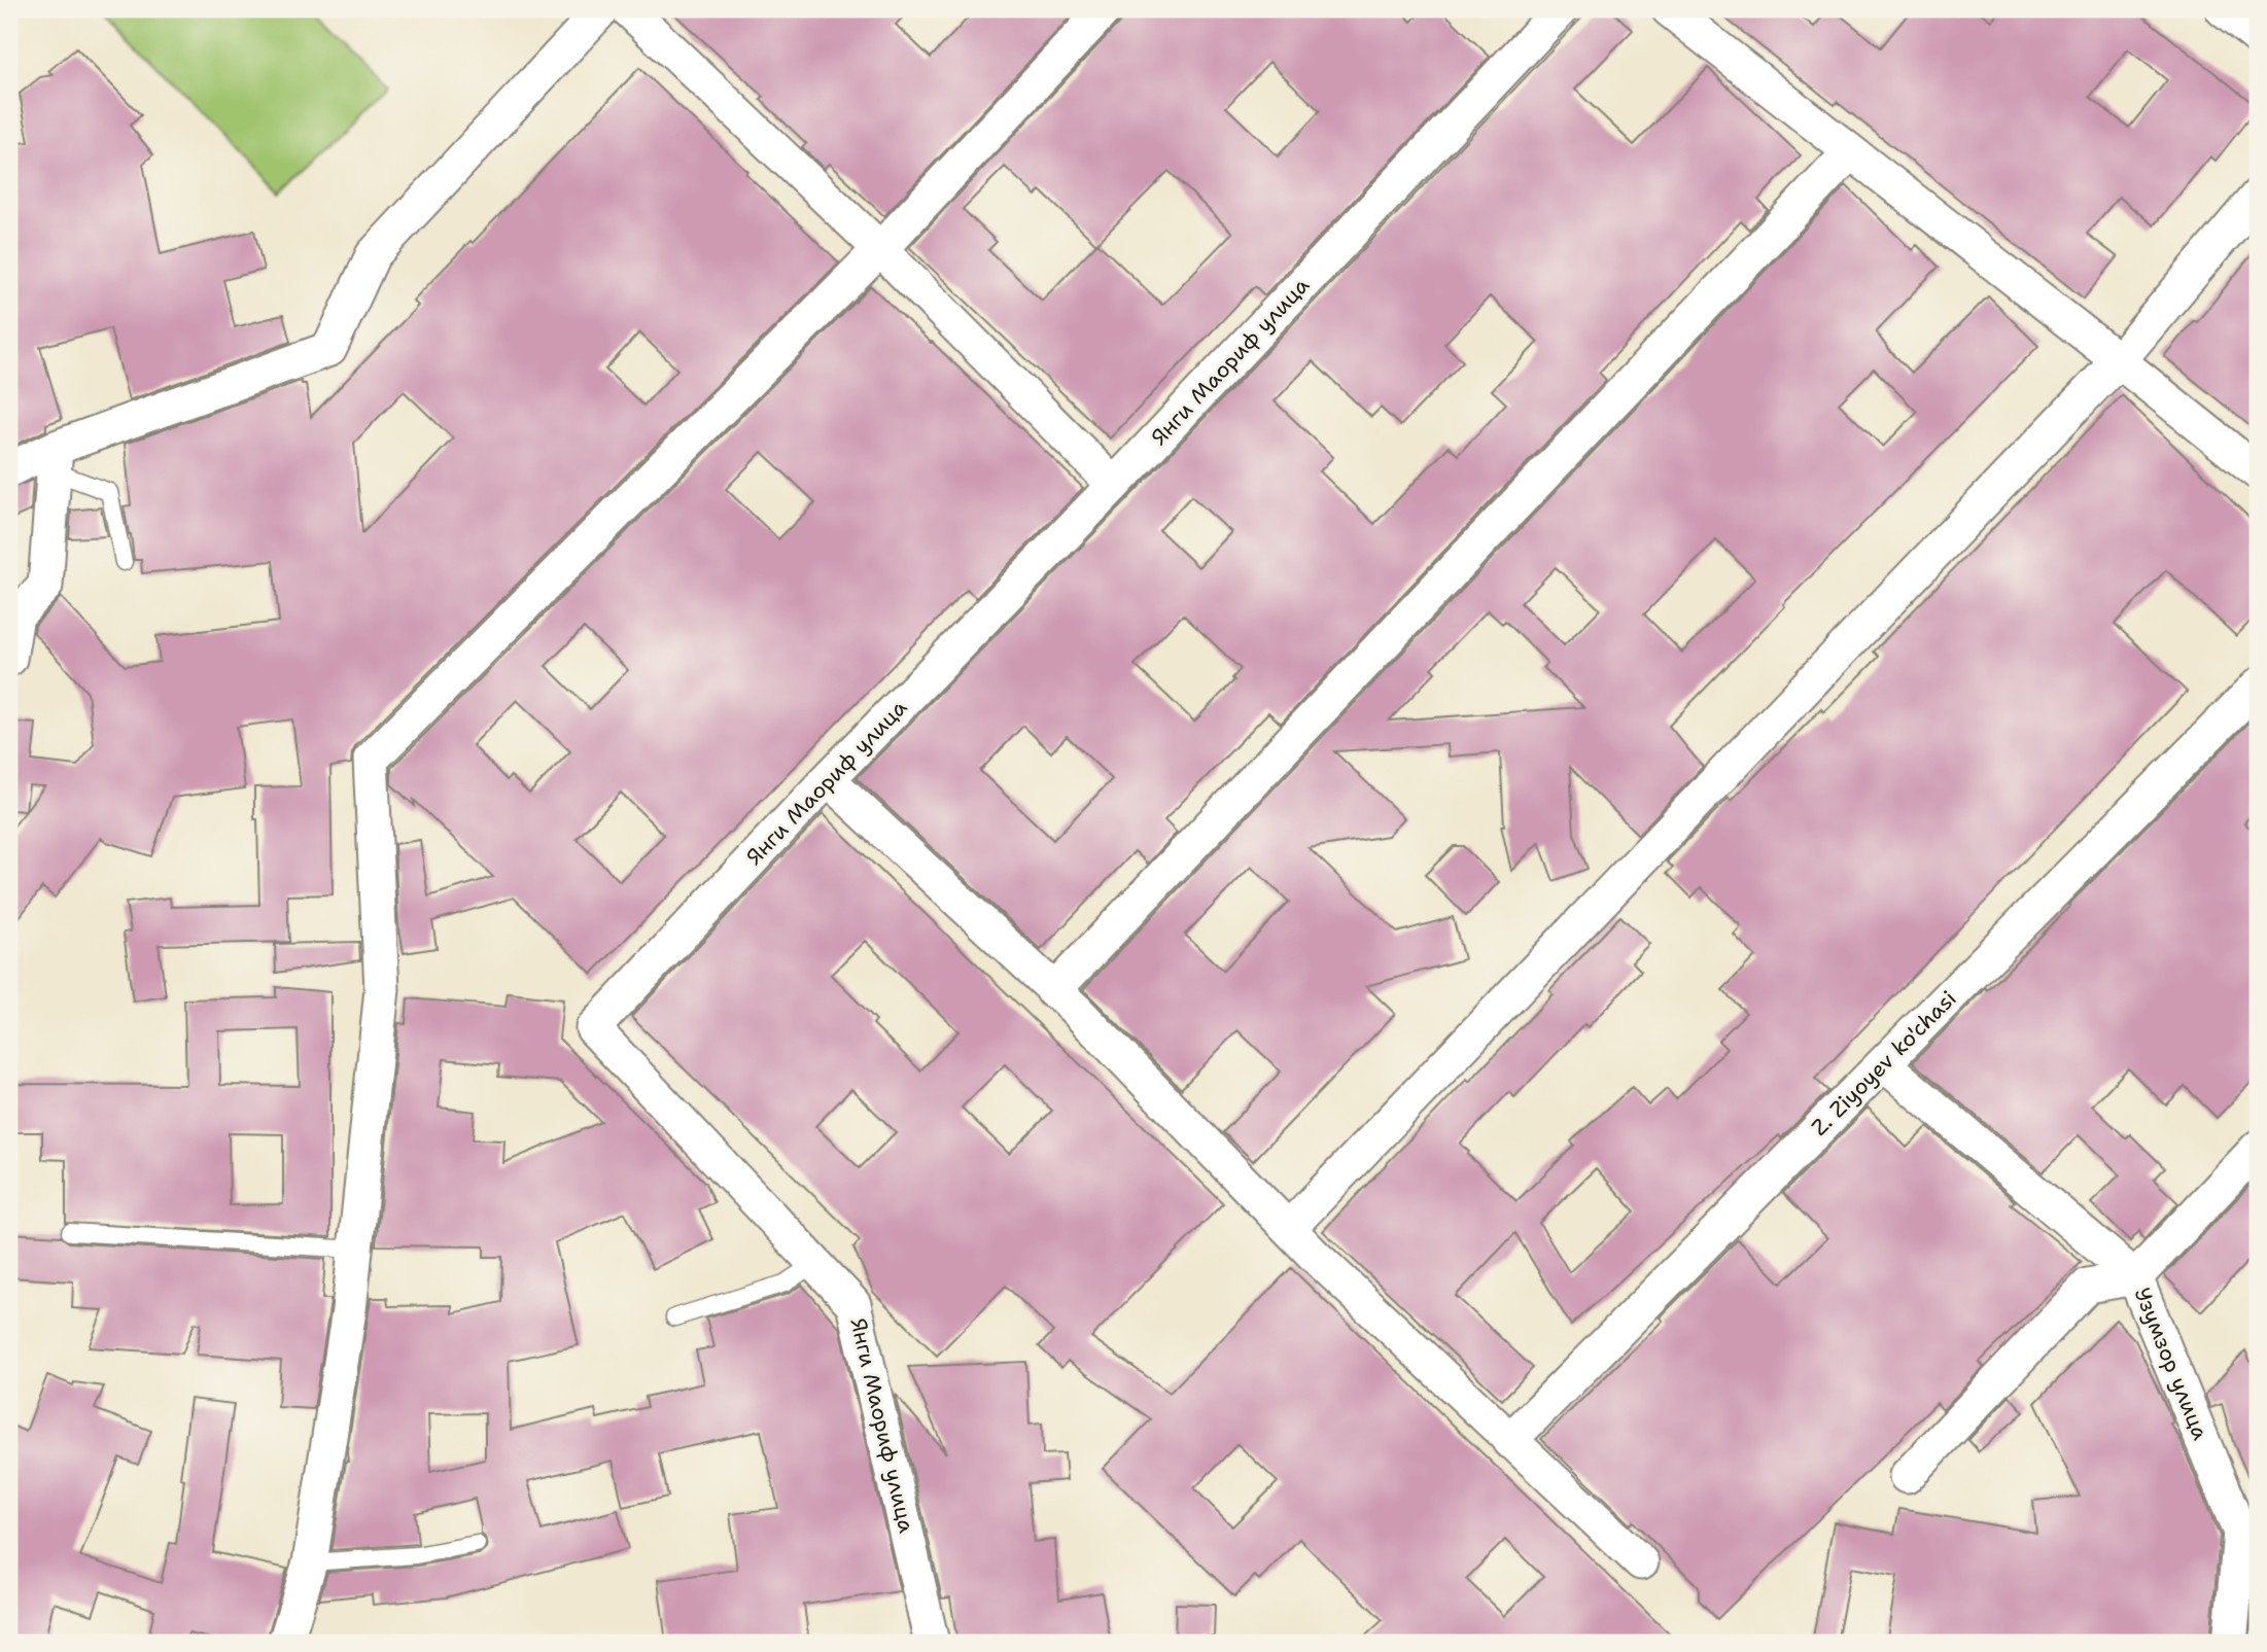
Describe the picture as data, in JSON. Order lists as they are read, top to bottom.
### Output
{
  "streets": {
    "street": ["Янги Маориф улица", "Z. Ziyoyev ko'chasi", "Узумзор улица"]
  },
  "crossings": [
    ["Z. Ziyoyev ko'chasi", "Узумзор улица"]
  ]
}
